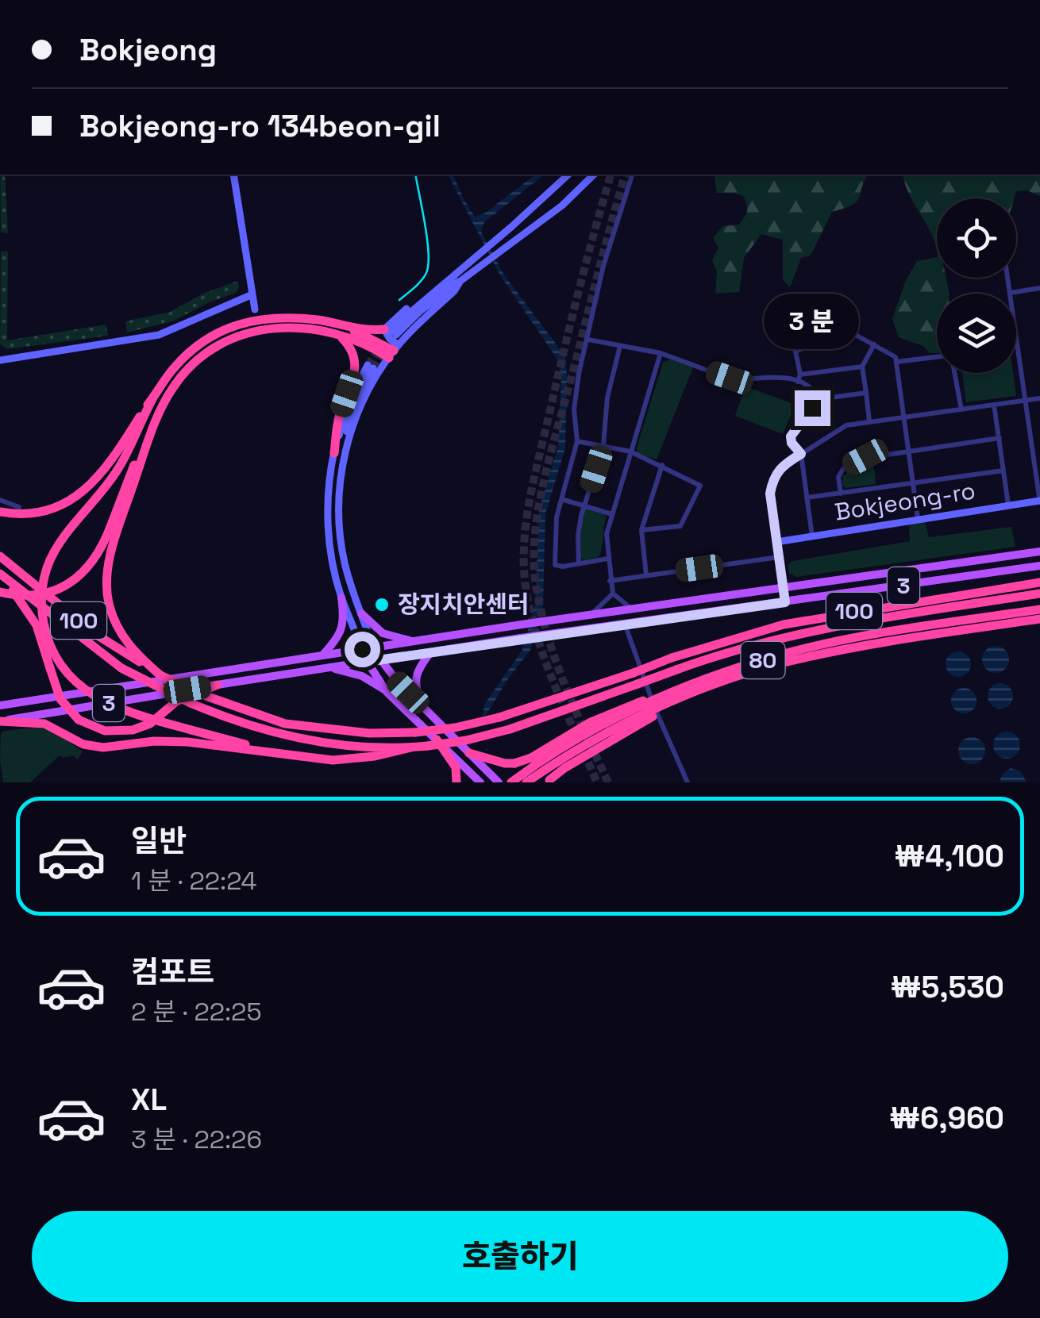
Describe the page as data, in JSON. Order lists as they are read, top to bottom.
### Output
{
  "streets": {
    "highway": ["100", "80"],
    "main road": ["Bokjeong-ro", "3"]
  },
  "places": ["장지치안센터"],
  "page": {
    "banner": ["Bokjeong", "Bokjeong-ro 134beon-gil"],
    "bubble": "3 분",
    "list": [
      {
        "name": "일반",
        "note": "1 분 · 22:24",
        "value": "₩4,100"
      },
      {
        "name": "컴포트",
        "note": "2 분 · 22:25",
        "value": "₩5,530"
      },
      {
        "name": "XL",
        "note": "3 분 · 22:26",
        "value": "₩6,960"
      }
    ],
    "buttons": "호출하기"
  }
}
